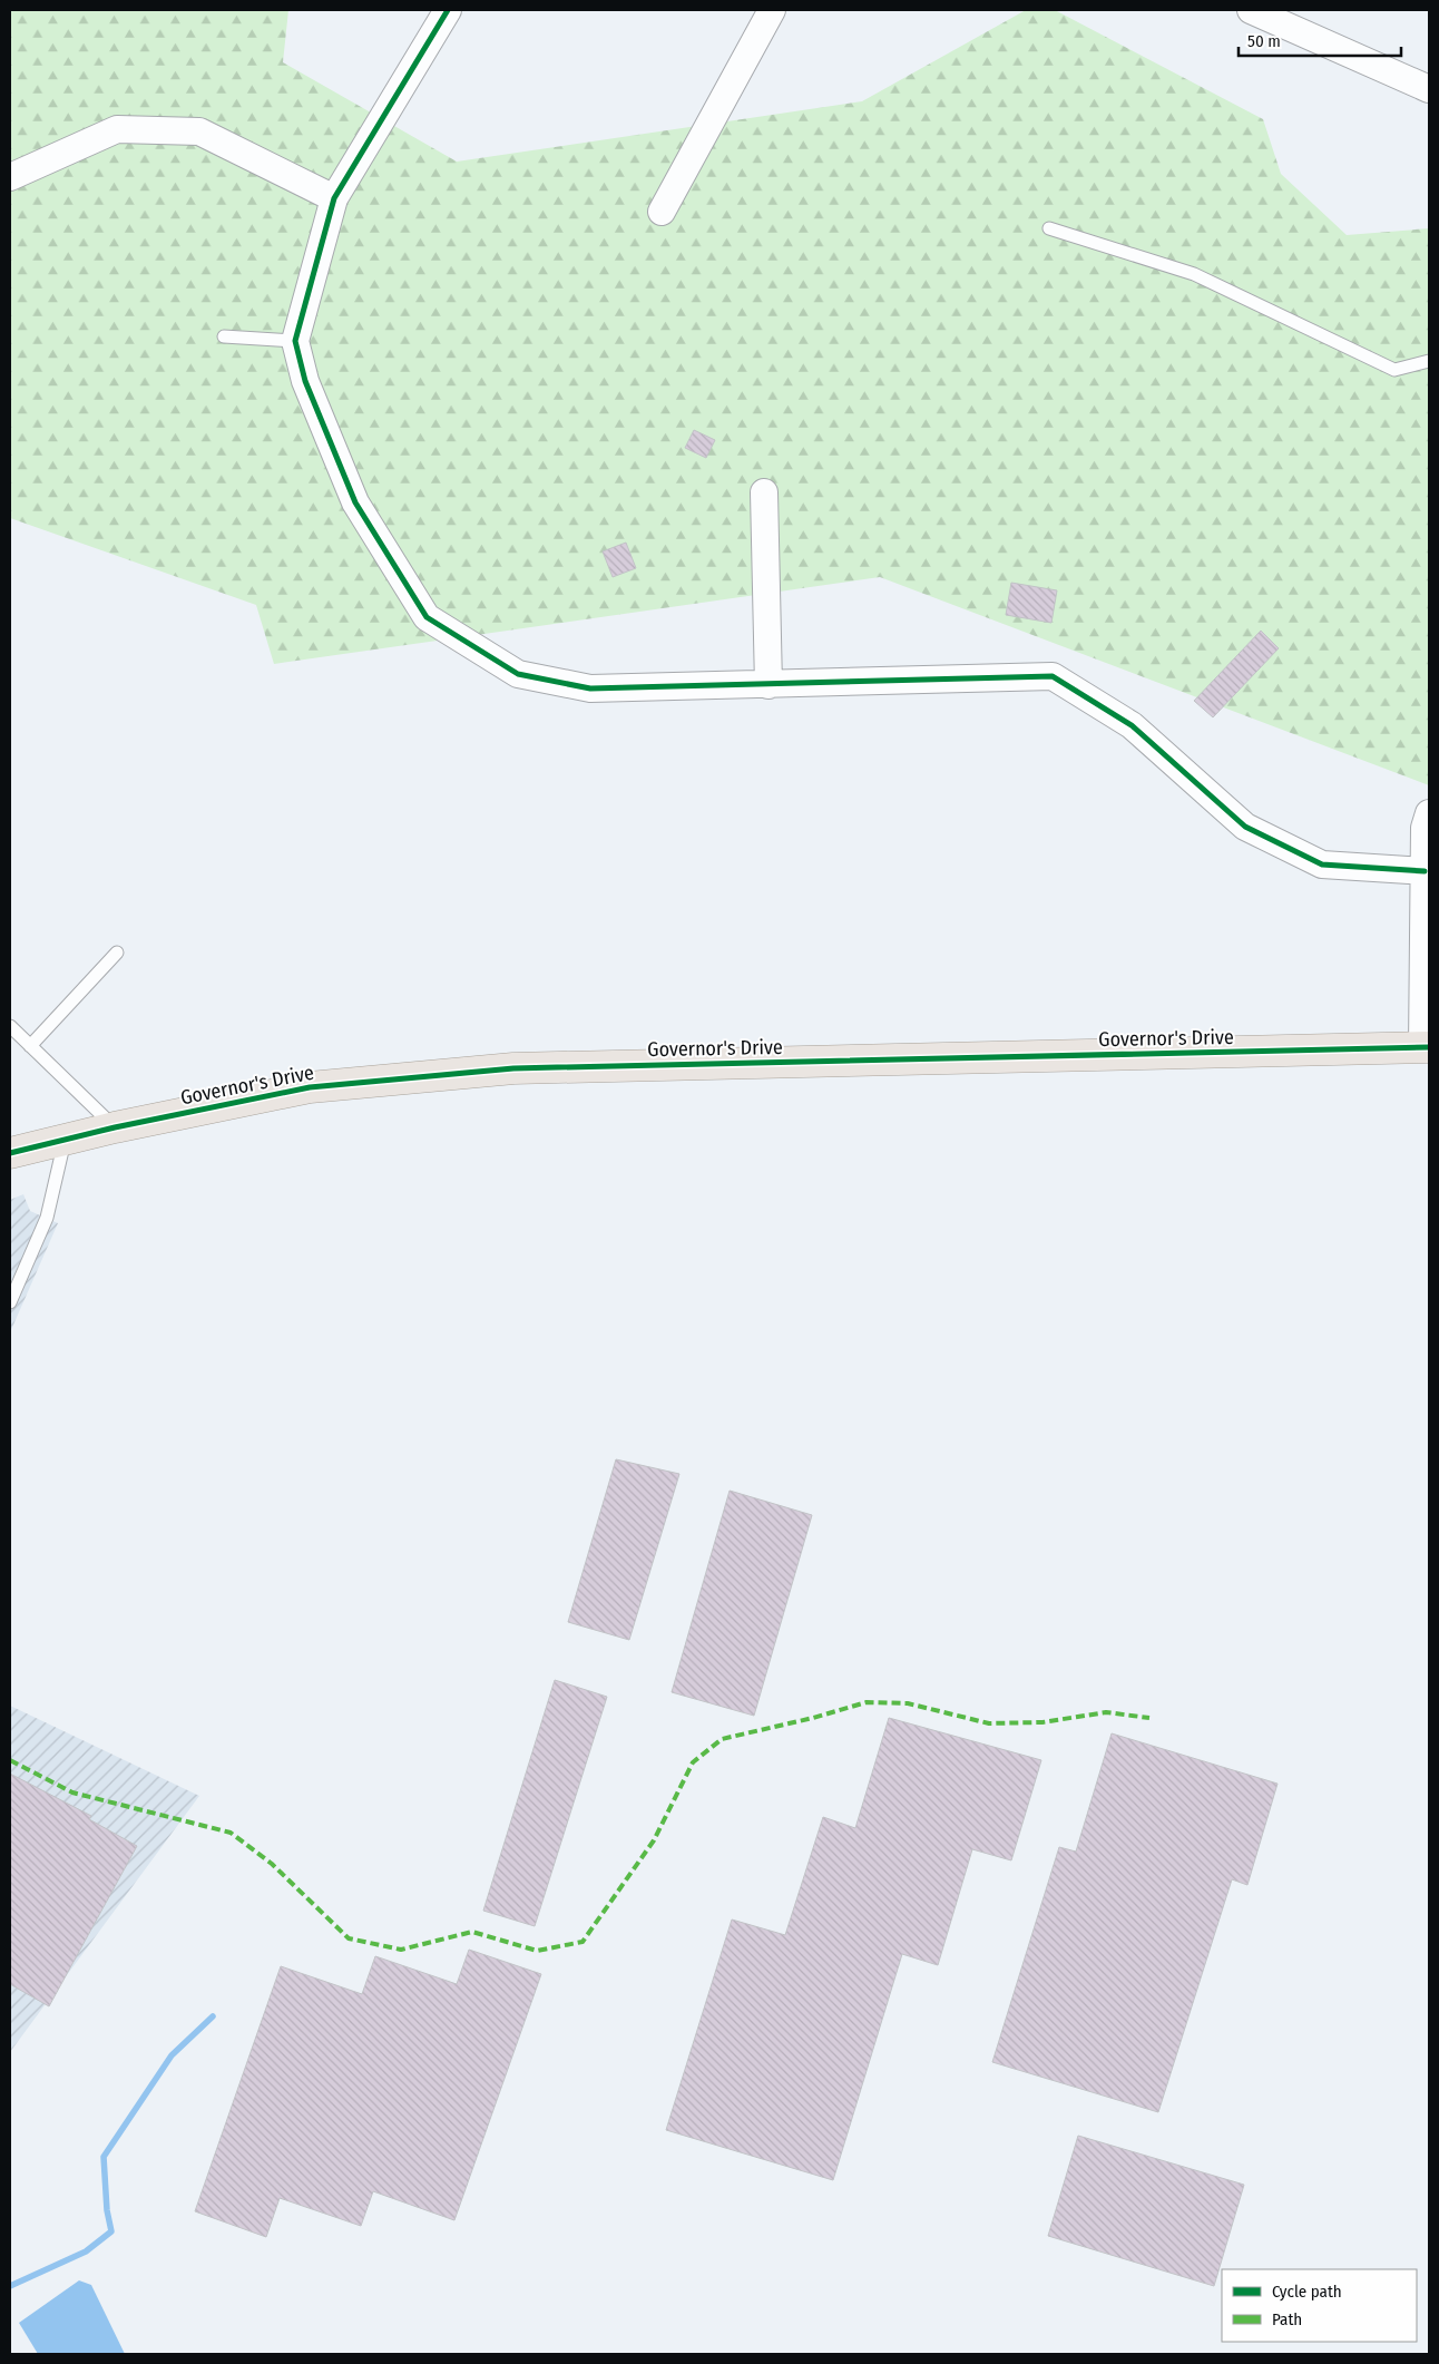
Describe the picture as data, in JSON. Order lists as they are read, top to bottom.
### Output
{
  "streets": {
    "main road": ["Governor's Drive"]
  },
  "legend": ["Cycle path", "Path"],
  "scale_bar": "50 m"
}
